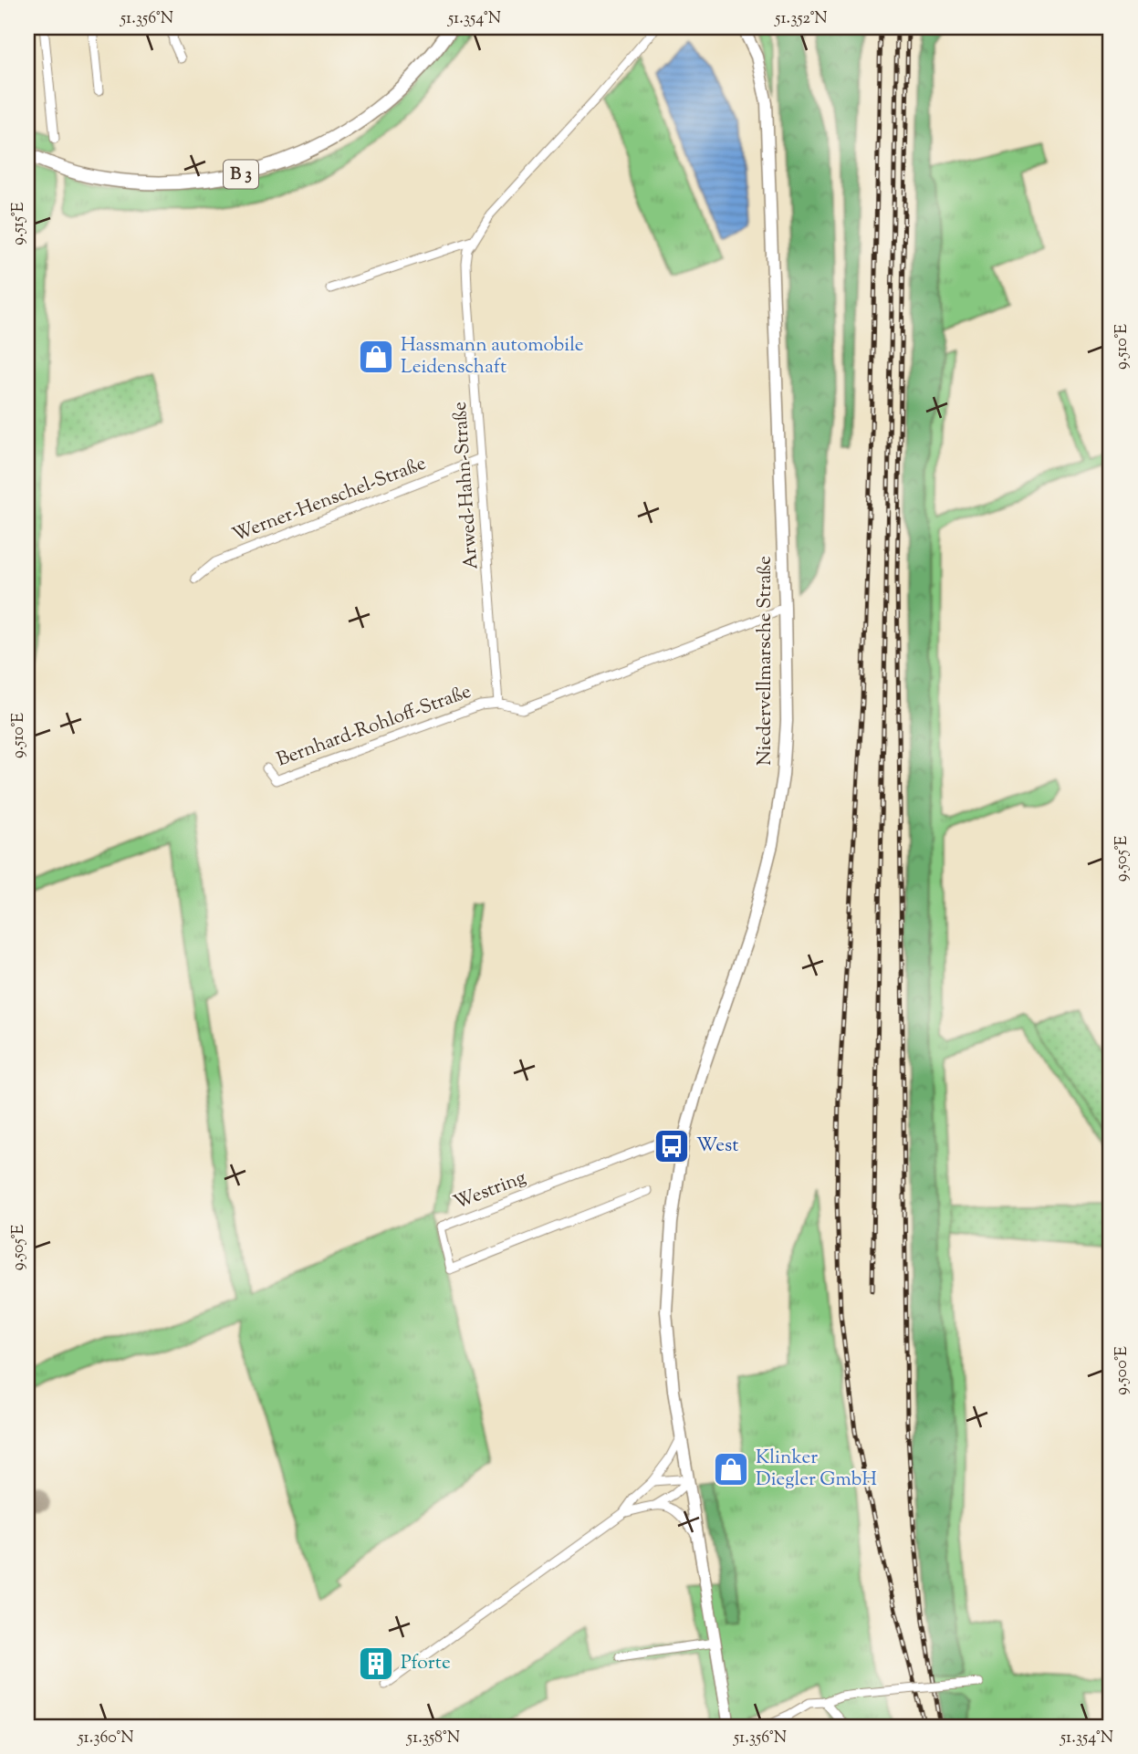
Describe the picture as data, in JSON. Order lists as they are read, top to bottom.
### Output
{
  "streets": {
    "main road": ["B 3", "Niedervellmarsche Straße"],
    "street": [
      "Arwed-Hahn-Straße",
      "Werner-Henschel-Straße",
      "Bernhard-Rohloff-Straße",
      "Westring"
    ]
  },
  "crossings": [
    ["Arwed-Hahn-Straße", "Werner-Henschel-Straße"],
    ["Arwed-Hahn-Straße", "Bernhard-Rohloff-Straße"],
    ["Niedervellmarsche Straße", "Westring"]
  ],
  "places": {
    "shop": ["Hassmann automobile Leidenschaft", "Klinker Diegler GmbH"],
    "bus stop": ["West"],
    "building": ["Pforte"]
  },
  "coordinates": [
    "51.356°N",
    "51.354°N",
    "51.352°N",
    "9.515°E",
    "9.510°E",
    "9.505°E",
    "9.500°E",
    "51.360°N",
    "51.358°N"
  ]
}
